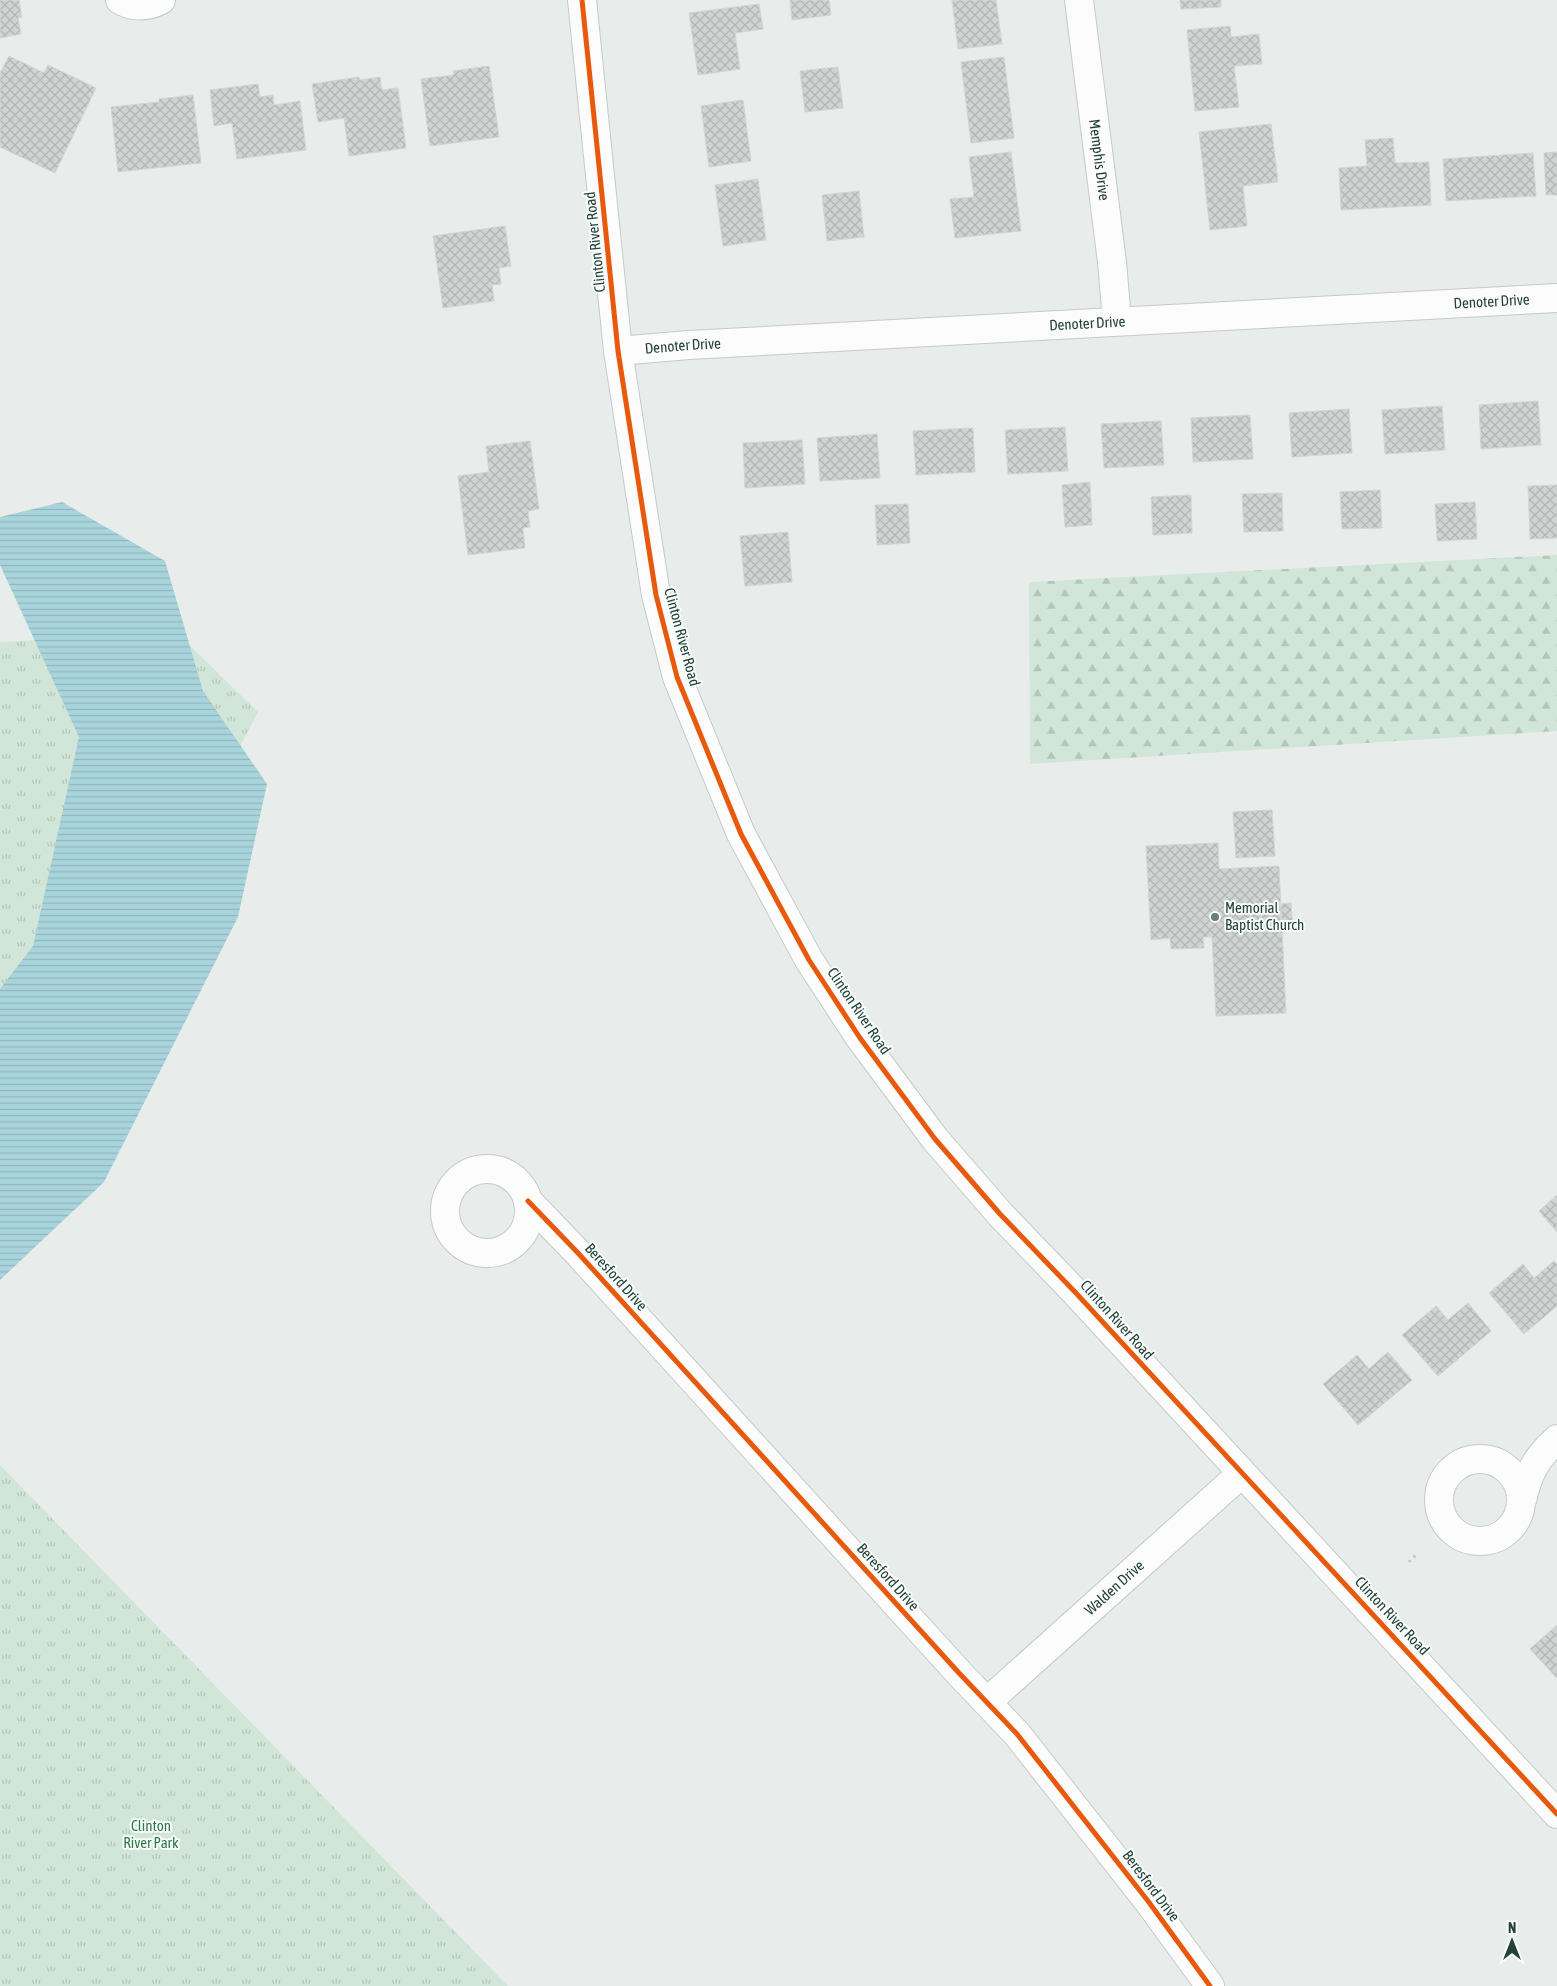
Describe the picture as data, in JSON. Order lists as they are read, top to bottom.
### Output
{
  "streets": {
    "street": [
      "Memphis Drive",
      "Clinton River Road",
      "Denoter Drive",
      "Beresford Drive",
      "Walden Drive"
    ]
  },
  "crossings": [
    ["Memphis Drive", "Denoter Drive"],
    ["Clinton River Road", "Denoter Drive"],
    ["Clinton River Road", "Walden Drive"],
    ["Beresford Drive", "Walden Drive"]
  ],
  "parks": ["Clinton River Park"],
  "places": ["Memorial Baptist Church"],
  "north": "top"
}
